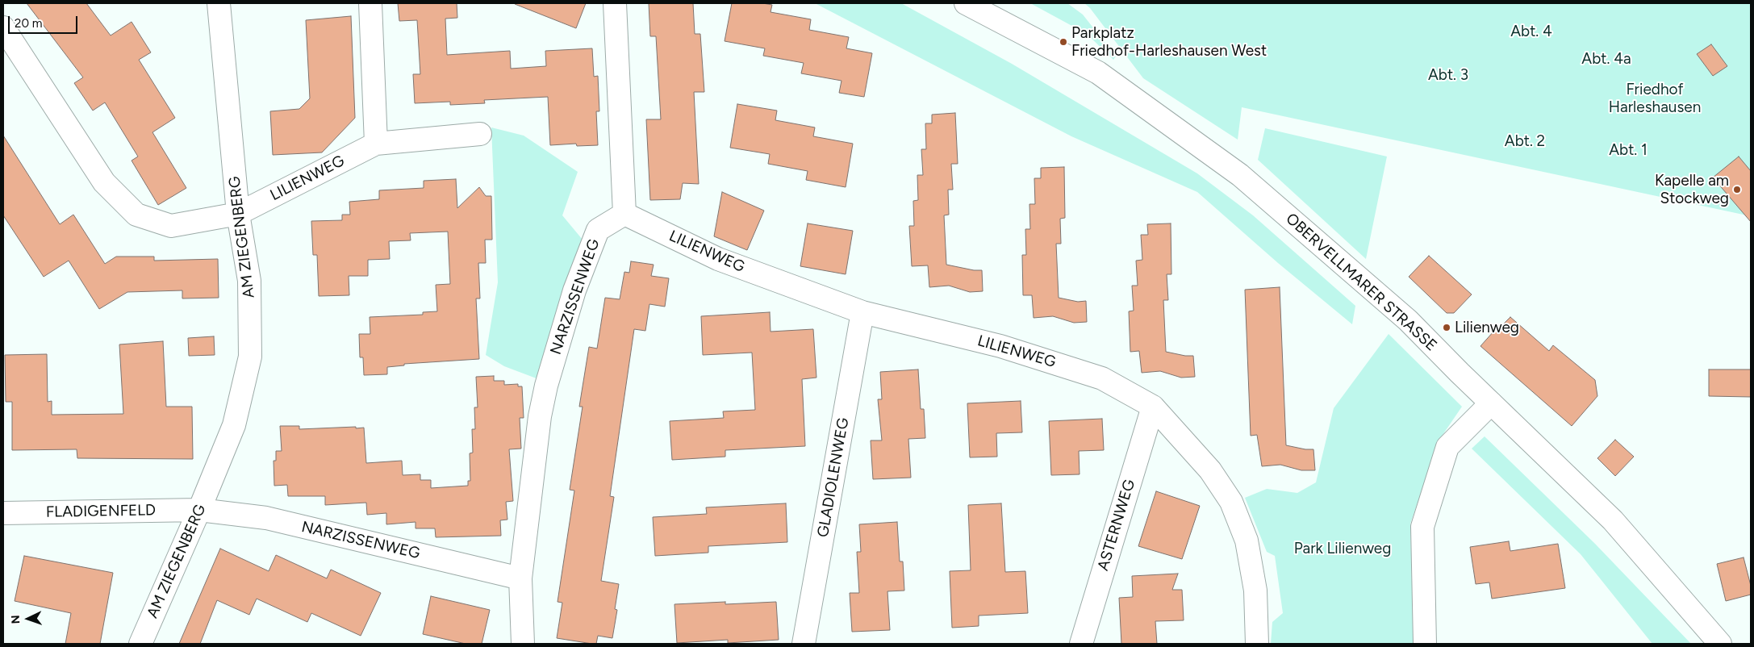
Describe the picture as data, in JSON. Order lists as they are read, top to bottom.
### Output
{
  "streets": {
    "street": [
      "LILIENWEG",
      "AM ZIEGENBERG",
      "OBERVELLMARER STRASSE",
      "NARZISSENWEG",
      "GLADIOLENWEG",
      "FLADIGENFELD",
      "ASTERNWEG"
    ]
  },
  "crossings": [
    ["LILIENWEG", "AM ZIEGENBERG"],
    ["LILIENWEG", "NARZISSENWEG"],
    ["LILIENWEG", "GLADIOLENWEG"],
    ["LILIENWEG", "ASTERNWEG"],
    ["AM ZIEGENBERG", "NARZISSENWEG"],
    ["AM ZIEGENBERG", "FLADIGENFELD"],
    ["NARZISSENWEG", "FLADIGENFELD"]
  ],
  "parks": [
    "Abt. 4",
    "Abt. 4a",
    "Abt. 3",
    "Friedhof Harleshausen",
    "Abt. 2",
    "Abt. 1",
    "Park Lilienweg"
  ],
  "places": ["Parkplatz Friedhof-Harleshausen West", "Kapelle am Stockweg", "Lilienweg"],
  "scale_bar": "20 m",
  "north": "left"
}
